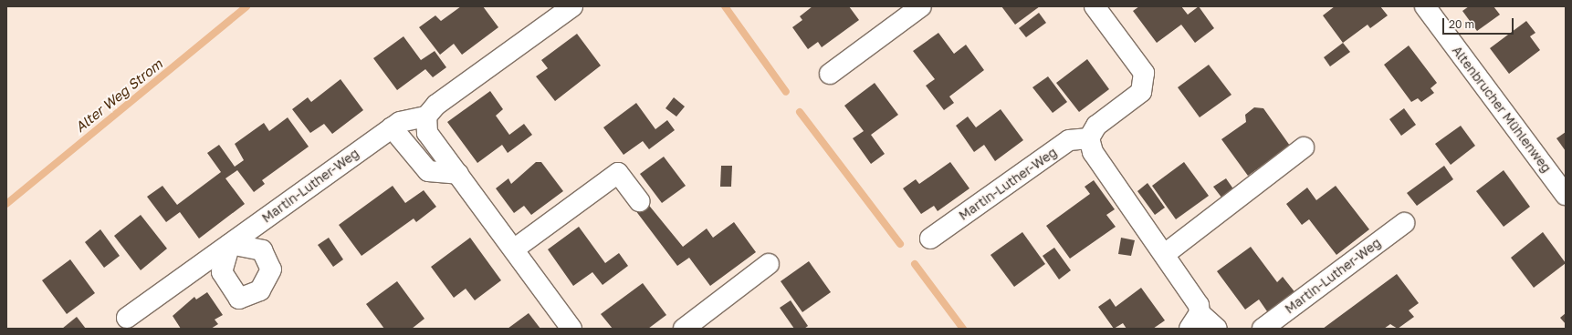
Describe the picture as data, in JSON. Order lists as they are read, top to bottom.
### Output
{
  "streets": {
    "street": ["Altenbrucher Mühlenweg", "Martin-Luther-Weg"]
  },
  "water": ["Alter Weg Strom"],
  "scale_bar": "20 m"
}
